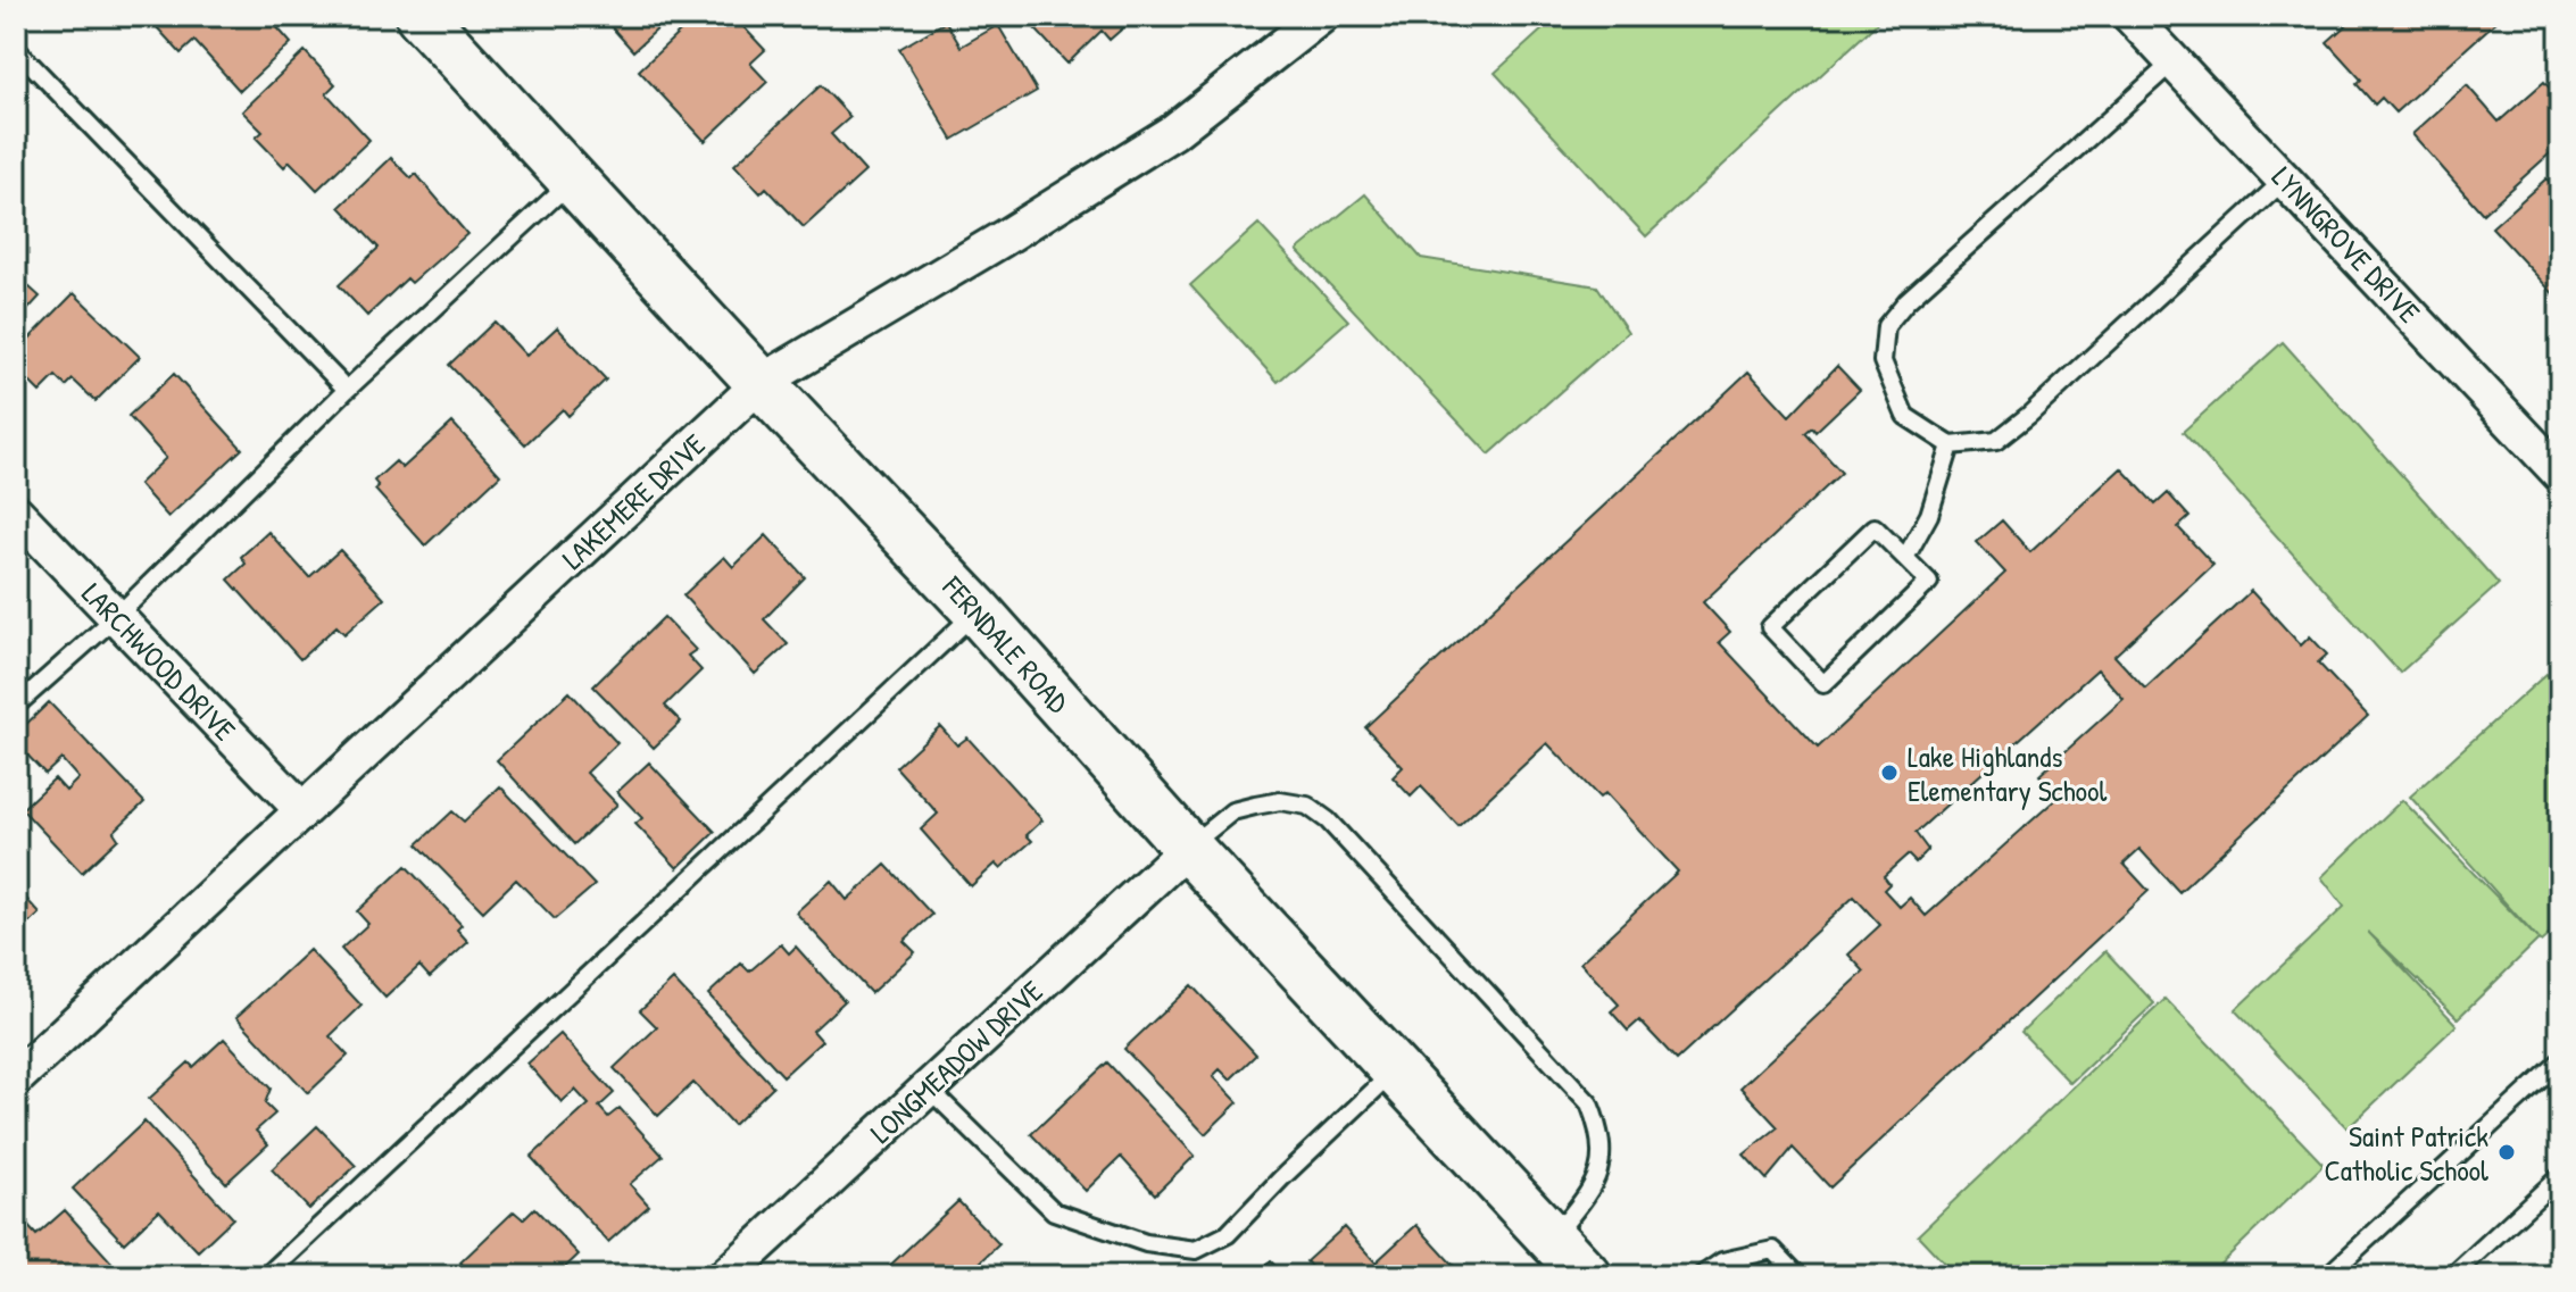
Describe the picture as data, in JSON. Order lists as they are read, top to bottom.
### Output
{
  "streets": {
    "street": [
      "LYNNGROVE DRIVE",
      "LAKEMERE DRIVE",
      "FERNDALE ROAD",
      "LARCHWOOD DRIVE",
      "LONGMEADOW DRIVE"
    ]
  },
  "crossings": [
    ["LAKEMERE DRIVE", "FERNDALE ROAD"],
    ["LAKEMERE DRIVE", "LARCHWOOD DRIVE"],
    ["FERNDALE ROAD", "LONGMEADOW DRIVE"]
  ],
  "places": ["Lake Highlands Elementary School", "Saint Patrick Catholic School"]
}
